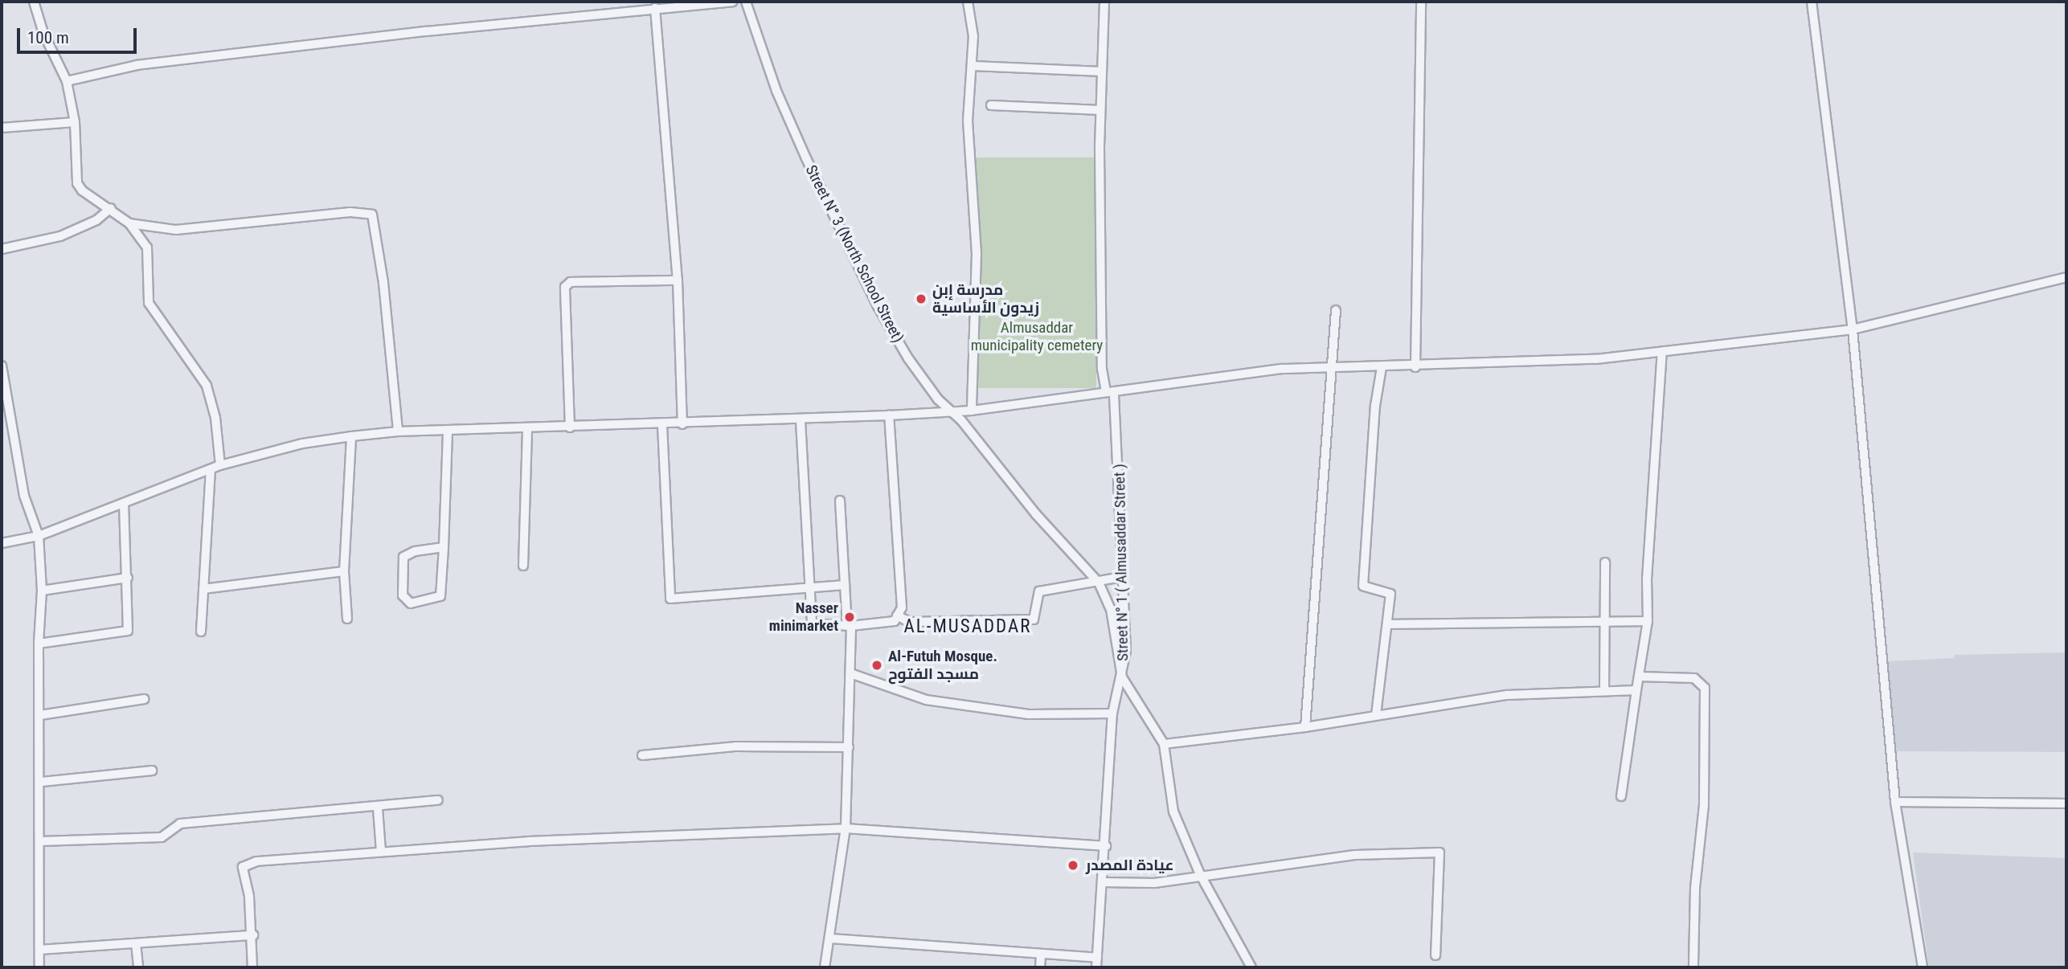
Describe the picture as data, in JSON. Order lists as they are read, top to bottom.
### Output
{
  "streets": {
    "street": ["Street N° 3 (North School Street)", "Street N° 1 ( Almusaddar Street )"]
  },
  "crossings": [
    ["Street N° 3 (North School Street)", "Street N° 1 ( Almusaddar Street )"]
  ],
  "districts": ["AL-MUSADDAR"],
  "parks": ["Almusaddar municipality cemetery"],
  "places": [
    "مدرسة إبن زيدون الأساسية",
    "Nasser minimarket",
    "Al-Futuh Mosque. مسجد الفتوح",
    "عيادة المصدر"
  ],
  "scale_bar": "100 m"
}
